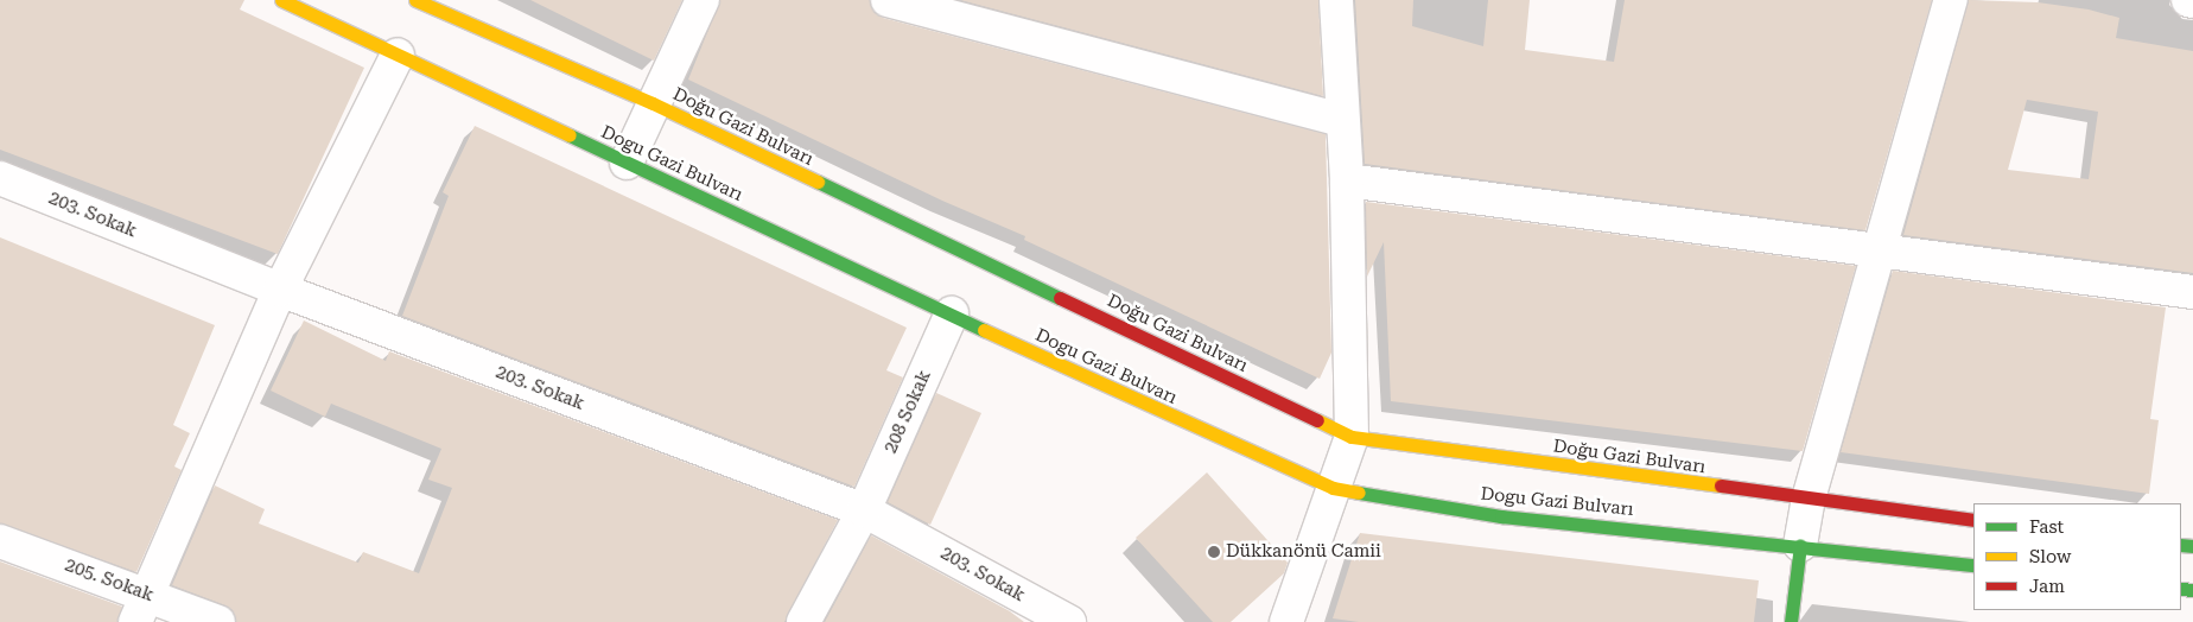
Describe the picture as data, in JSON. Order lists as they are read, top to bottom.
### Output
{
  "streets": {
    "main road": ["Doğu Gazi Bulvarı", "Dogu Gazi Bulvarı"],
    "street": ["203. Sokak", "208 Sokak", "205. Sokak"]
  },
  "crossings": [
    ["Dogu Gazi Bulvarı", "208 Sokak"],
    ["203. Sokak", "208 Sokak"]
  ],
  "places": ["Dükkanönü Camii"],
  "legend": ["Fast", "Slow", "Jam"]
}
